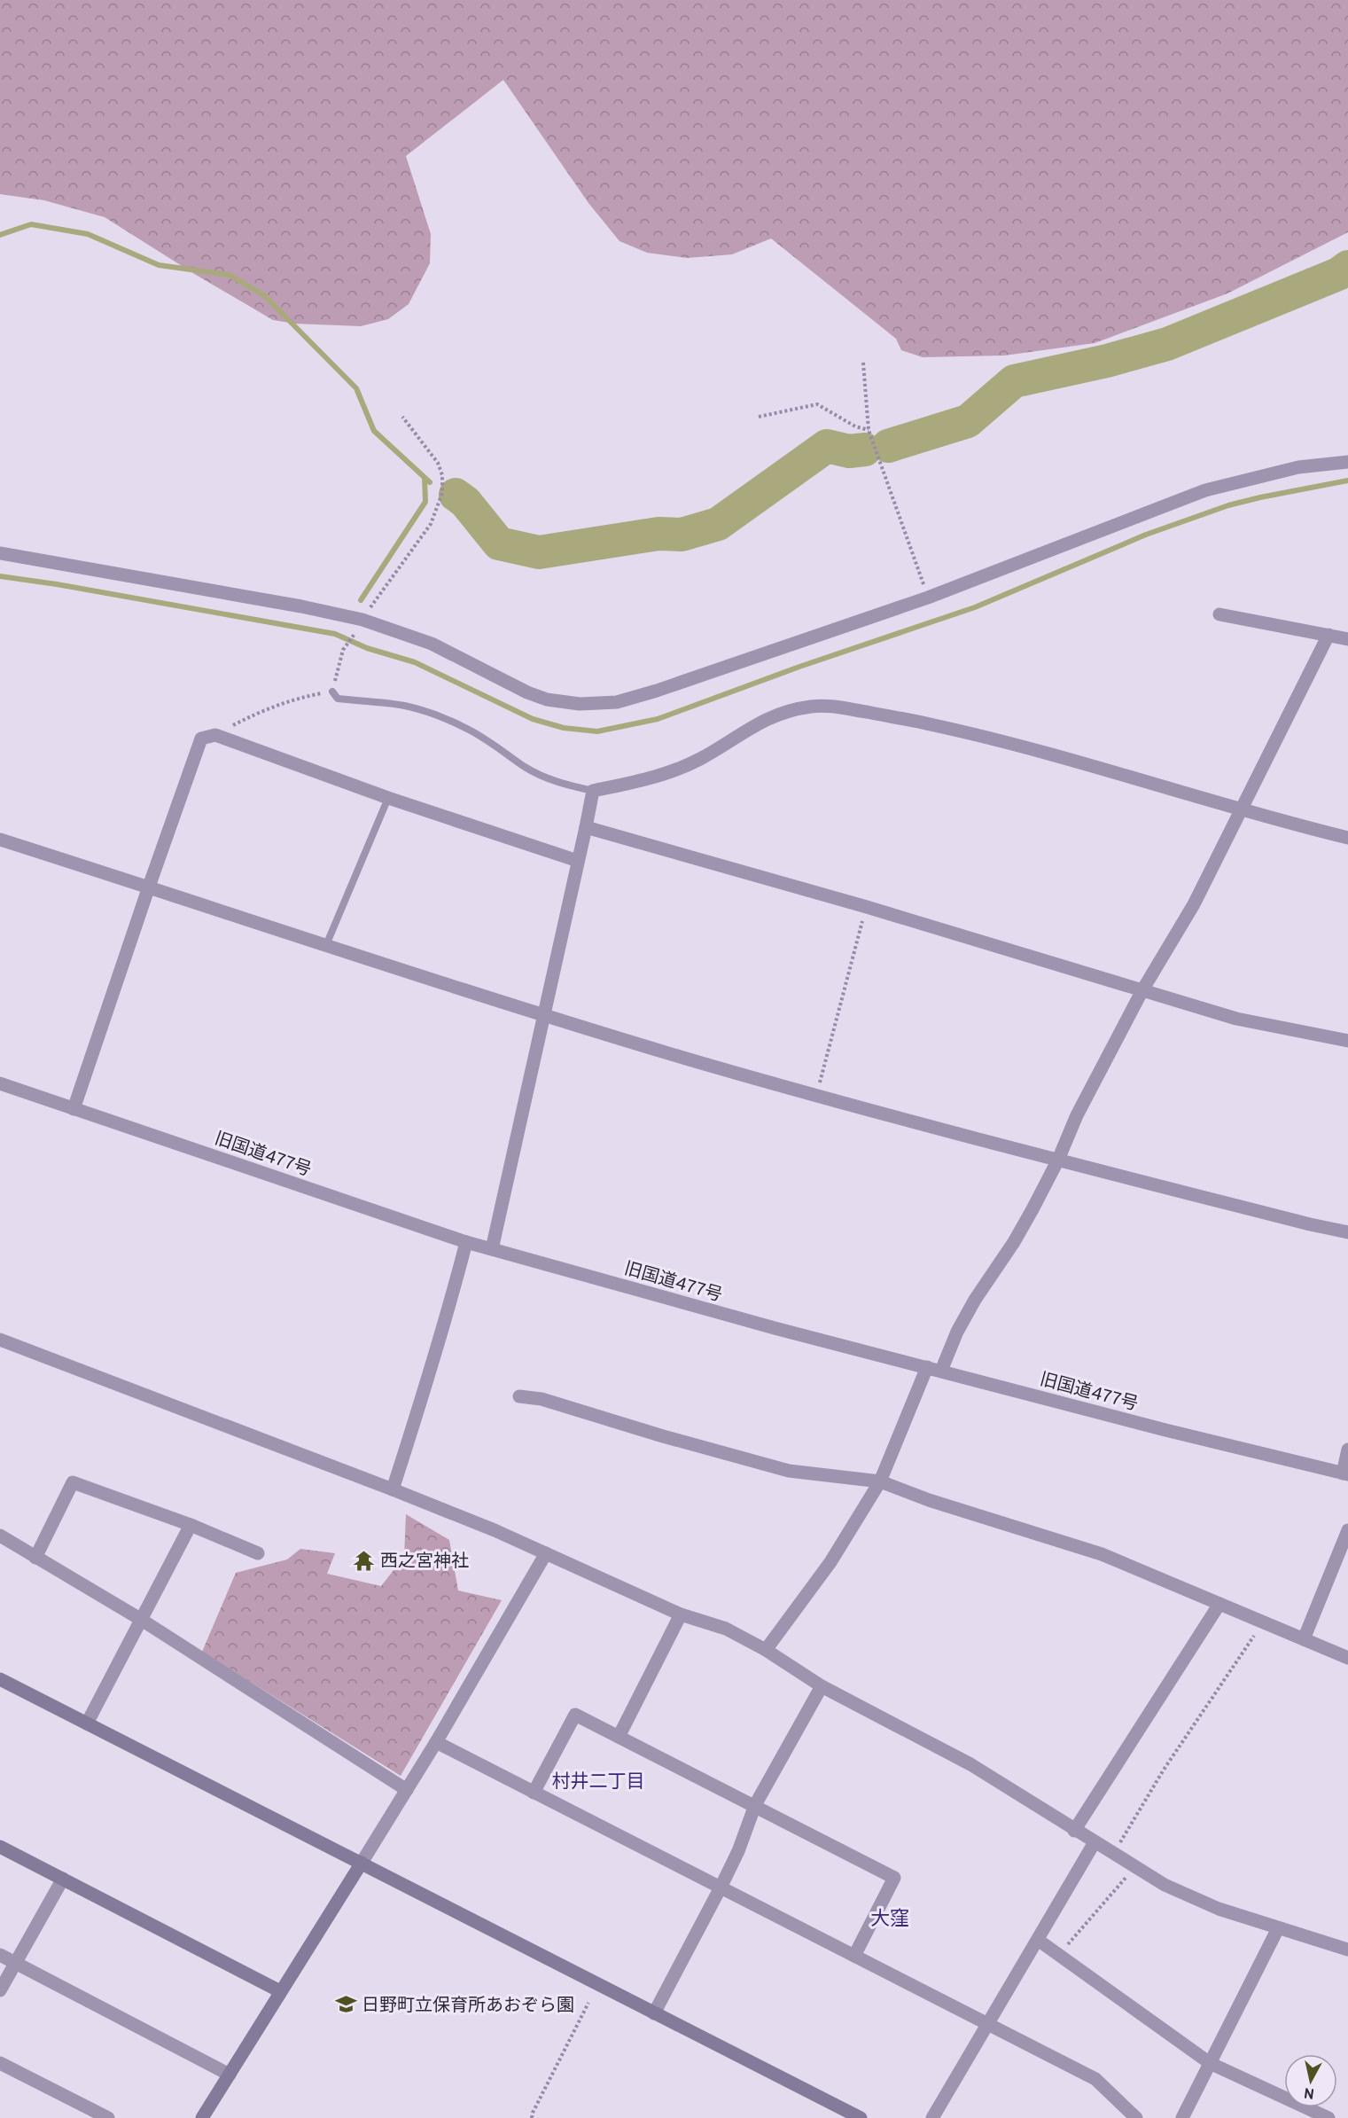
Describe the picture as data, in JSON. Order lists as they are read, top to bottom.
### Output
{
  "streets": {
    "street": ["旧国道477号"]
  },
  "districts": ["村井二丁目", "大窪"],
  "places": {
    "temple": ["西之宮神社"],
    "school or university": ["日野町立保育所あおぞら園"]
  },
  "north": "bottom"
}
